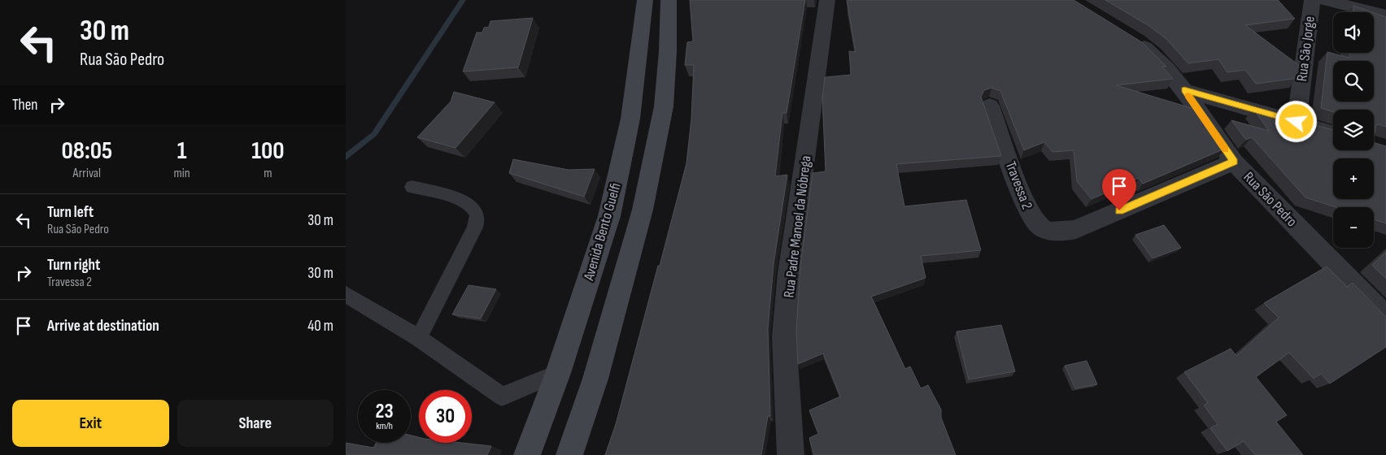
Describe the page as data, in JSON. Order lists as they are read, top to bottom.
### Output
{
  "streets": {
    "main road": ["Avenida Bento Guelfi"],
    "street": [
      "Rua São Jorge",
      "Travessa 2",
      "Rua São Pedro",
      "Rua Padre Manoel da Nóbrega"
    ]
  },
  "crossings": [
    ["Travessa 2", "Rua São Pedro"]
  ],
  "page": {
    "turn": ["30 m", "Rua São Pedro"],
    "map_buttons": ["+", "−"],
    "then": "Then",
    "eta": [
      "08:05",
      "Arrival",
      "1",
      "min",
      "100",
      "m"
    ],
    "list": [
      {
        "name": "Turn left",
        "note": "Rua São Pedro",
        "value": "30 m"
      },
      {
        "name": "Turn right",
        "note": "Travessa 2",
        "value": "30 m"
      },
      {
        "name": "Arrive at destination",
        "value": "40 m"
      }
    ],
    "speed": "23 km/h",
    "limit": "30",
    "buttons": ["Exit", "Share"]
  }
}
